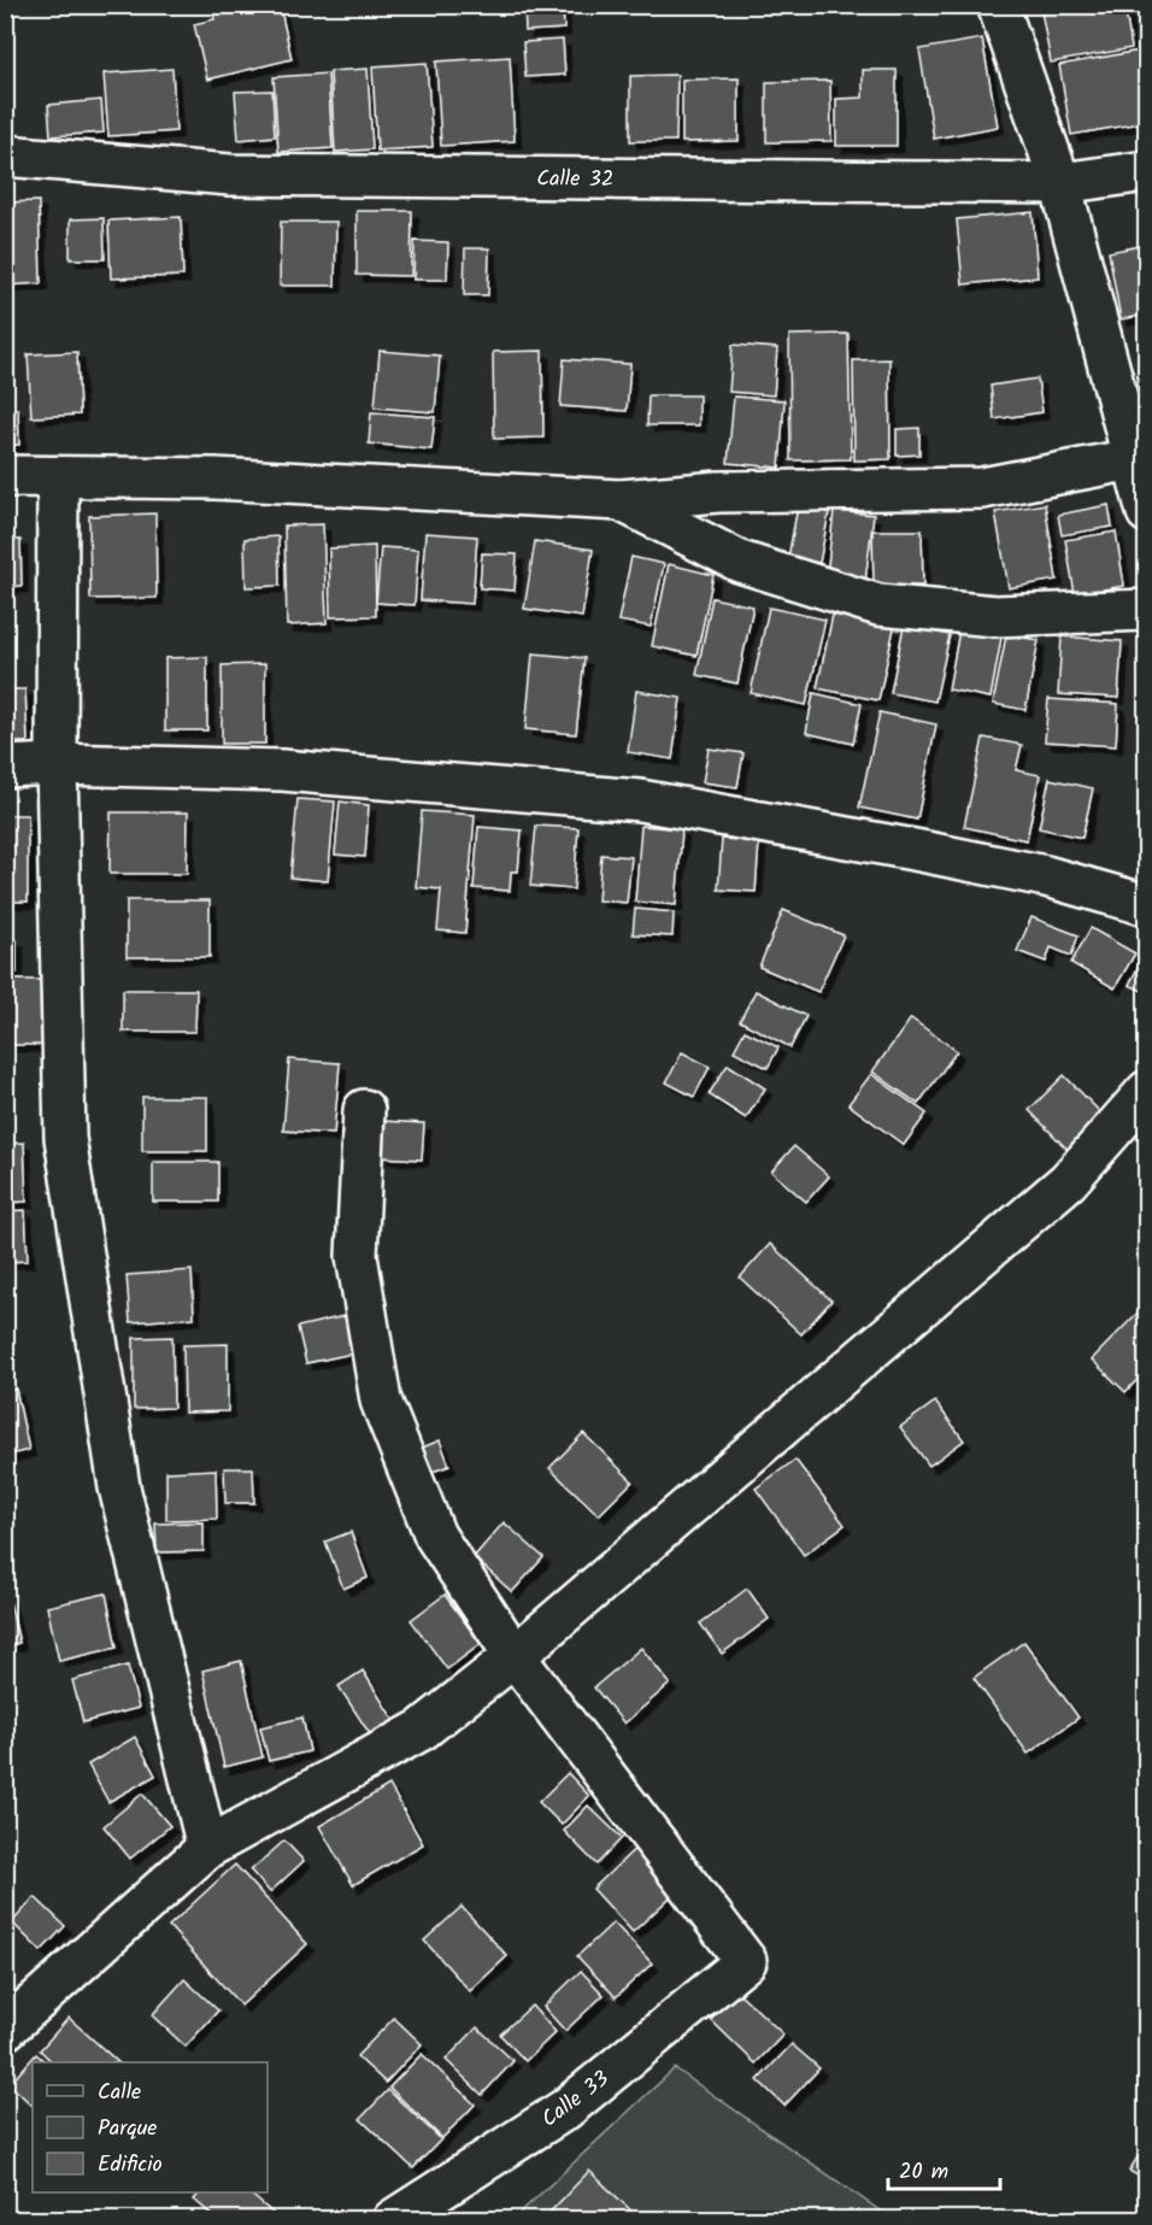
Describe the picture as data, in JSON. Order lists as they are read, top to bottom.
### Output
{
  "streets": {
    "street": ["Calle 32", "Calle 33"]
  },
  "legend": ["Calle", "Parque", "Edificio"],
  "scale_bar": "20 m"
}
